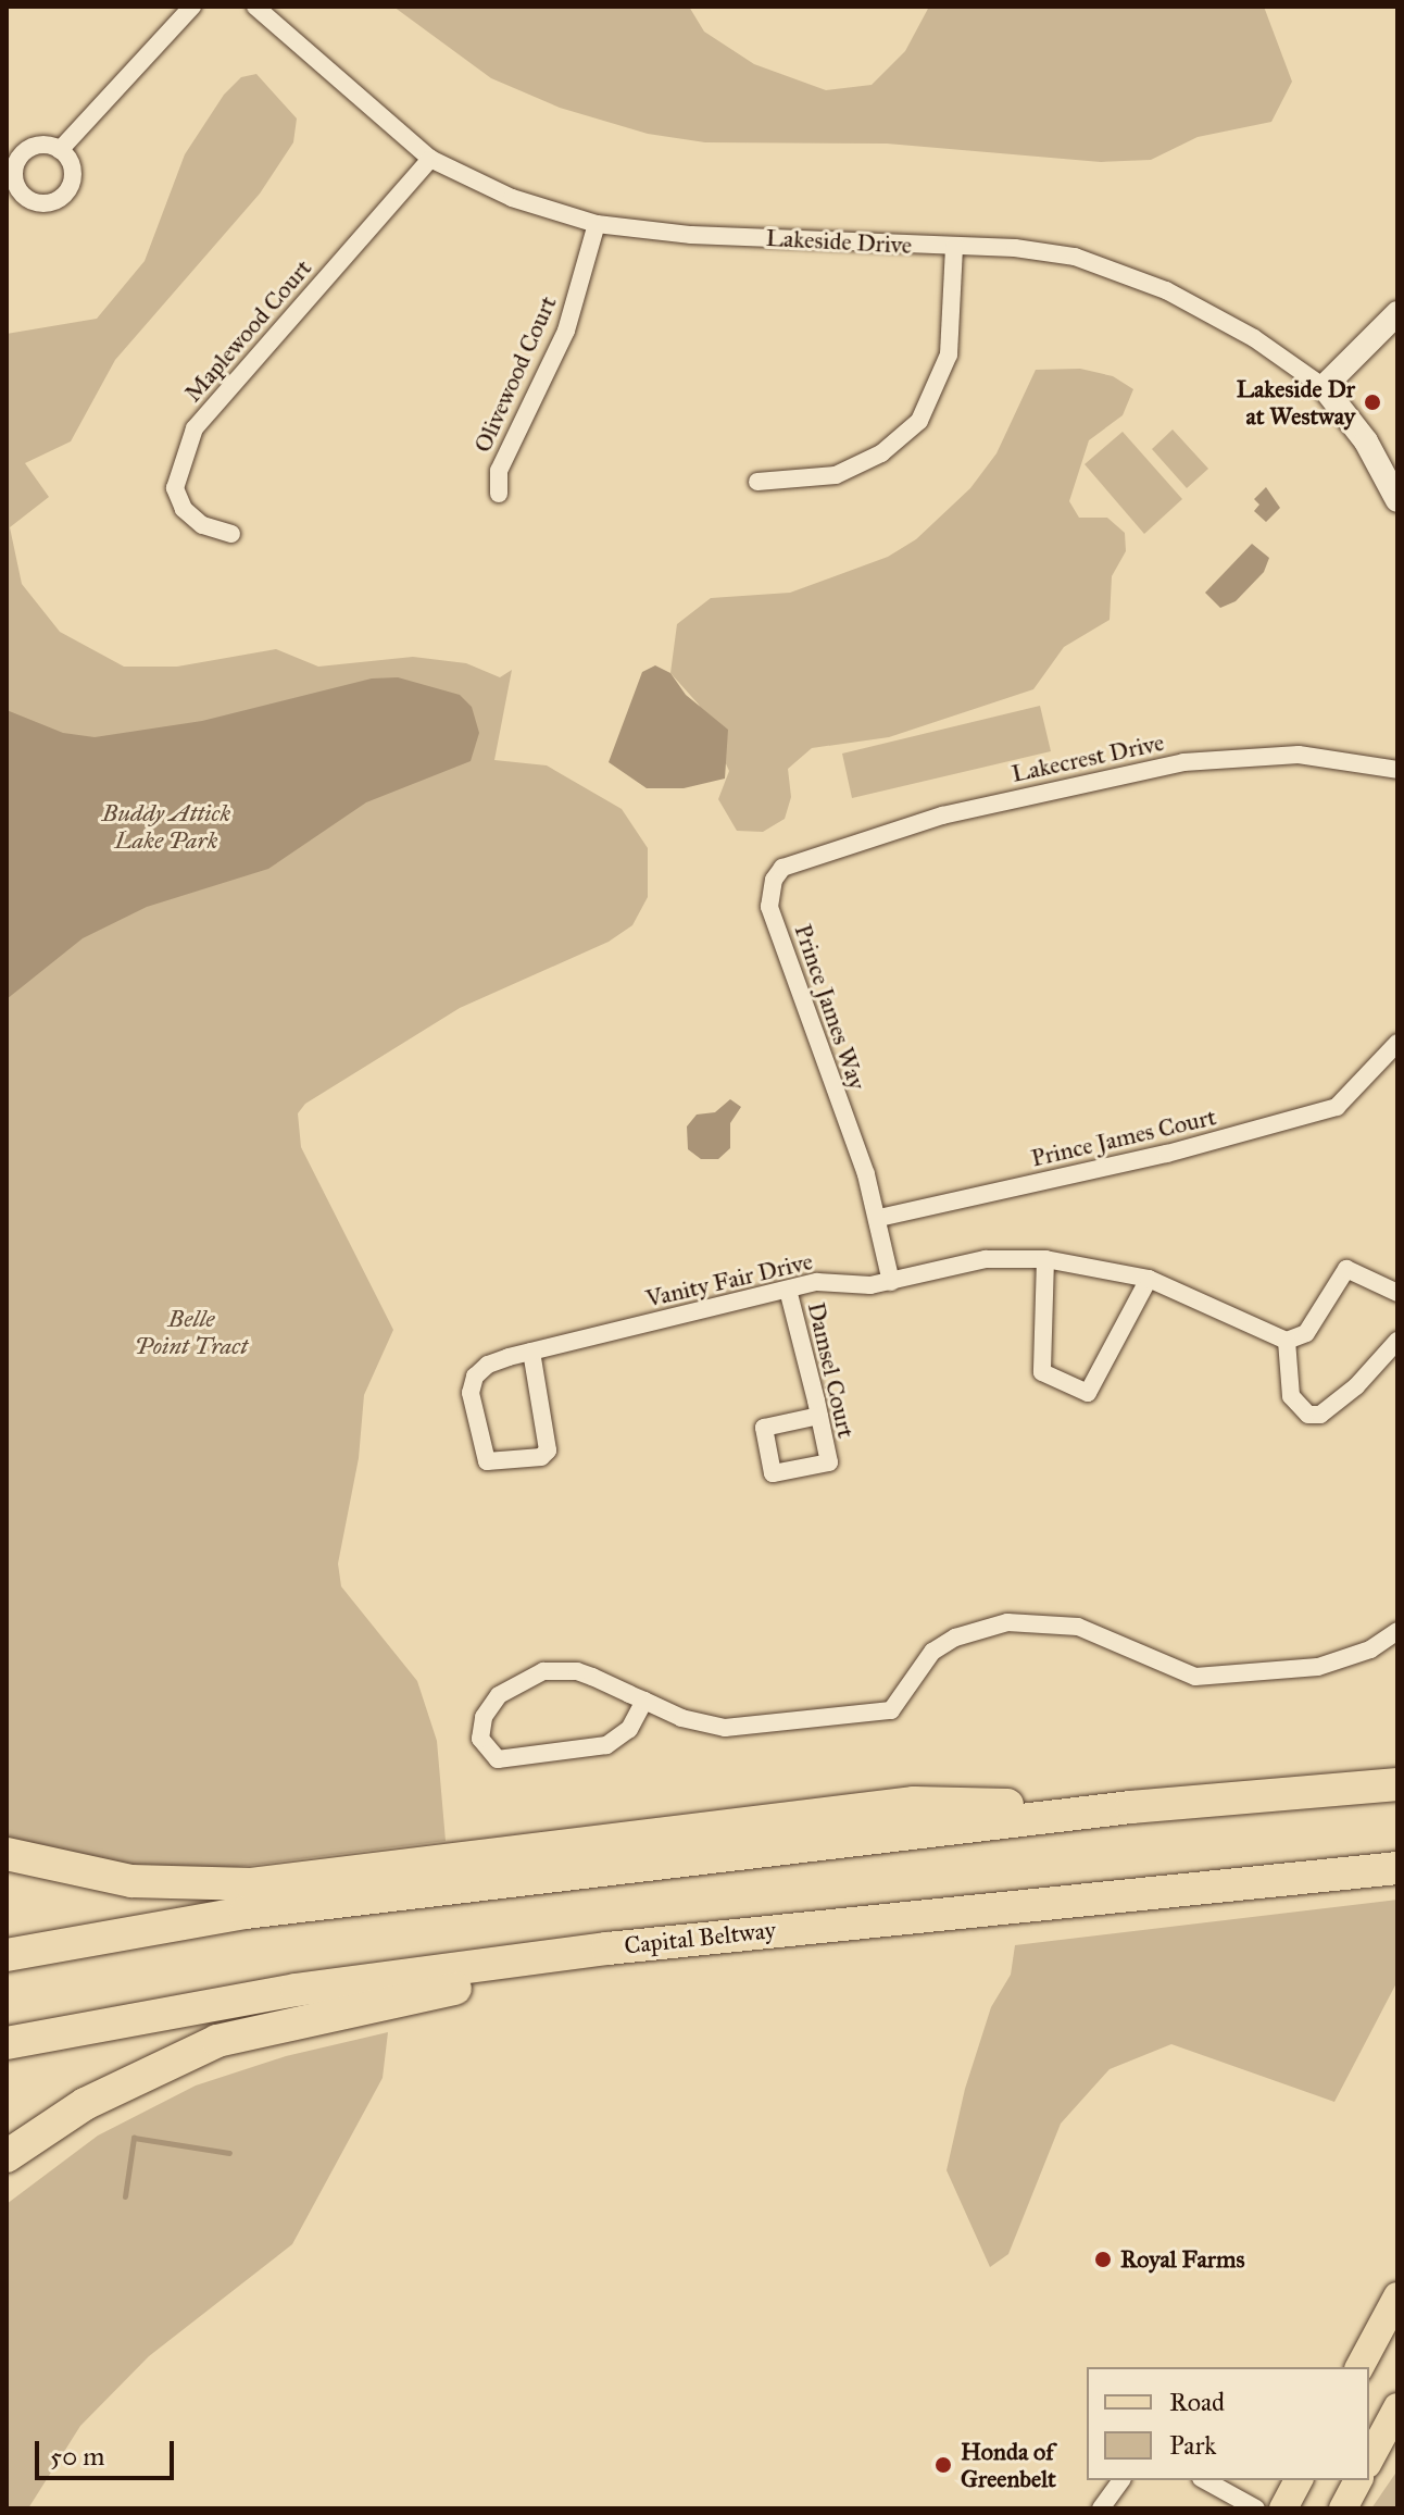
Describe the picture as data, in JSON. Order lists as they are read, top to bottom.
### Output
{
  "streets": {
    "highway": ["Capital Beltway"],
    "street": [
      "Lakeside Drive",
      "Maplewood Court",
      "Olivewood Court",
      "Lakecrest Drive",
      "Prince James Way",
      "Prince James Court",
      "Vanity Fair Drive",
      "Damsel Court"
    ]
  },
  "crossings": [
    ["Lakeside Drive", "Maplewood Court"],
    ["Lakeside Drive", "Olivewood Court"],
    ["Lakecrest Drive", "Prince James Way"],
    ["Prince James Way", "Prince James Court"],
    ["Vanity Fair Drive", "Damsel Court"]
  ],
  "parks": ["Buddy Attick Lake Park", "Belle Point Tract"],
  "places": ["Lakeside Dr at Westway", "Royal Farms", "Honda of Greenbelt"],
  "legend": ["Road", "Park"],
  "scale_bar": "50 m"
}
